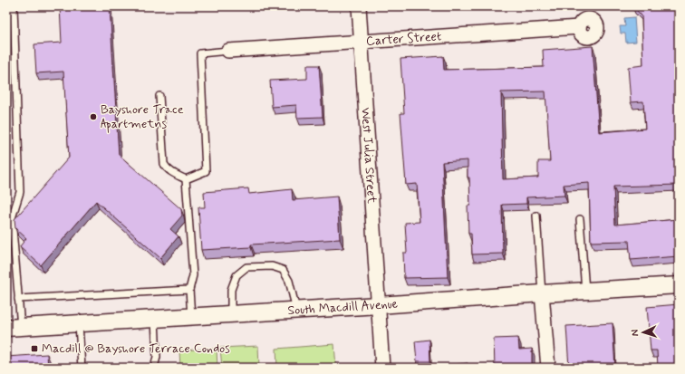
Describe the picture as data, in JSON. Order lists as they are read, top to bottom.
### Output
{
  "streets": {
    "street": ["Carter Street", "West Julia Street", "South Macdill Avenue"]
  },
  "crossings": [
    ["Carter Street", "West Julia Street"],
    ["West Julia Street", "South Macdill Avenue"]
  ],
  "places": {
    "other": ["Bayshore Trace Apartmetns"],
    "transit": ["Macdill @ Bayshore Terrace Condos"]
  },
  "north": "left"
}
